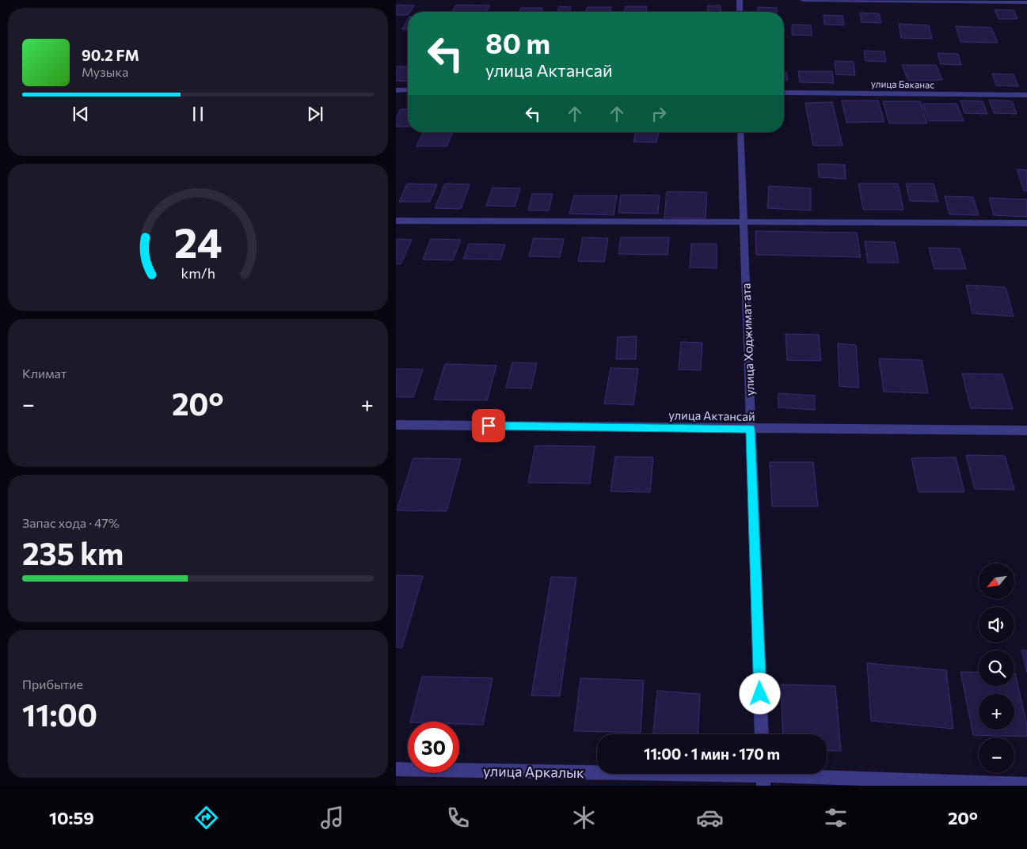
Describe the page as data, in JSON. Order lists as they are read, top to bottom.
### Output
{
  "streets": {
    "street": [
      "улица Баканас",
      "улица Ходжимат ата",
      "улица Актансай",
      "улица Аркалык"
    ]
  },
  "crossings": [
    ["улица Ходжимат ата", "улица Актансай"]
  ],
  "north": "bottom left",
  "page": {
    "turn": ["80 m", "улица Актансай"],
    "song": ["90.2 FM", "Музыка"],
    "tile": [
      "Климат",
      ["Запас хода · 47%", "235 km"],
      ["Прибытие", "11:00"]
    ],
    "heat": ["−", "20°", "+"],
    "map_buttons": ["+", "−"],
    "limit": "30",
    "trip": "11:00 · 1 мин · 170 m",
    "tabs": ["10:59", "20°"],
    "gauge": ["24", "km/h"]
  }
}
